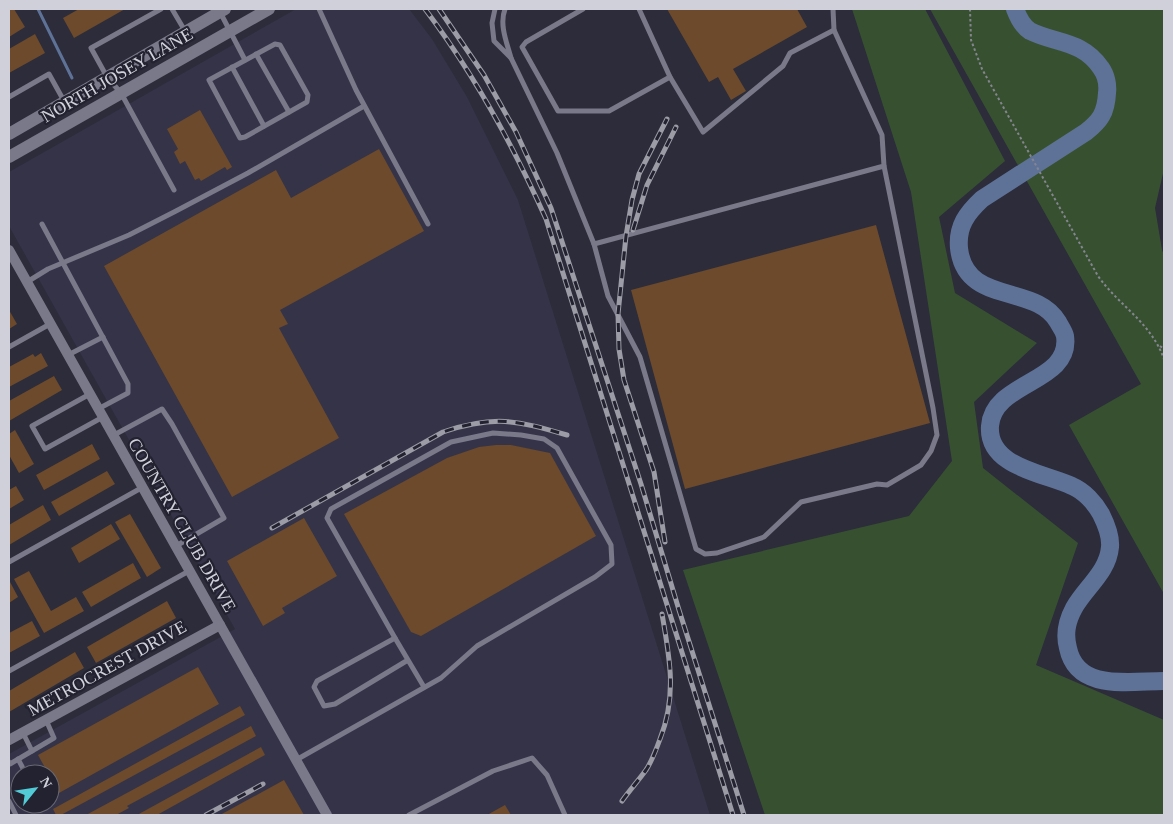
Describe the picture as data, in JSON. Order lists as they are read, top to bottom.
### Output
{
  "streets": {
    "main road": ["NORTH JOSEY LANE"],
    "street": ["COUNTRY CLUB DRIVE", "METROCREST DRIVE"]
  },
  "crossings": [
    ["COUNTRY CLUB DRIVE", "METROCREST DRIVE"]
  ],
  "north": "top right"
}
